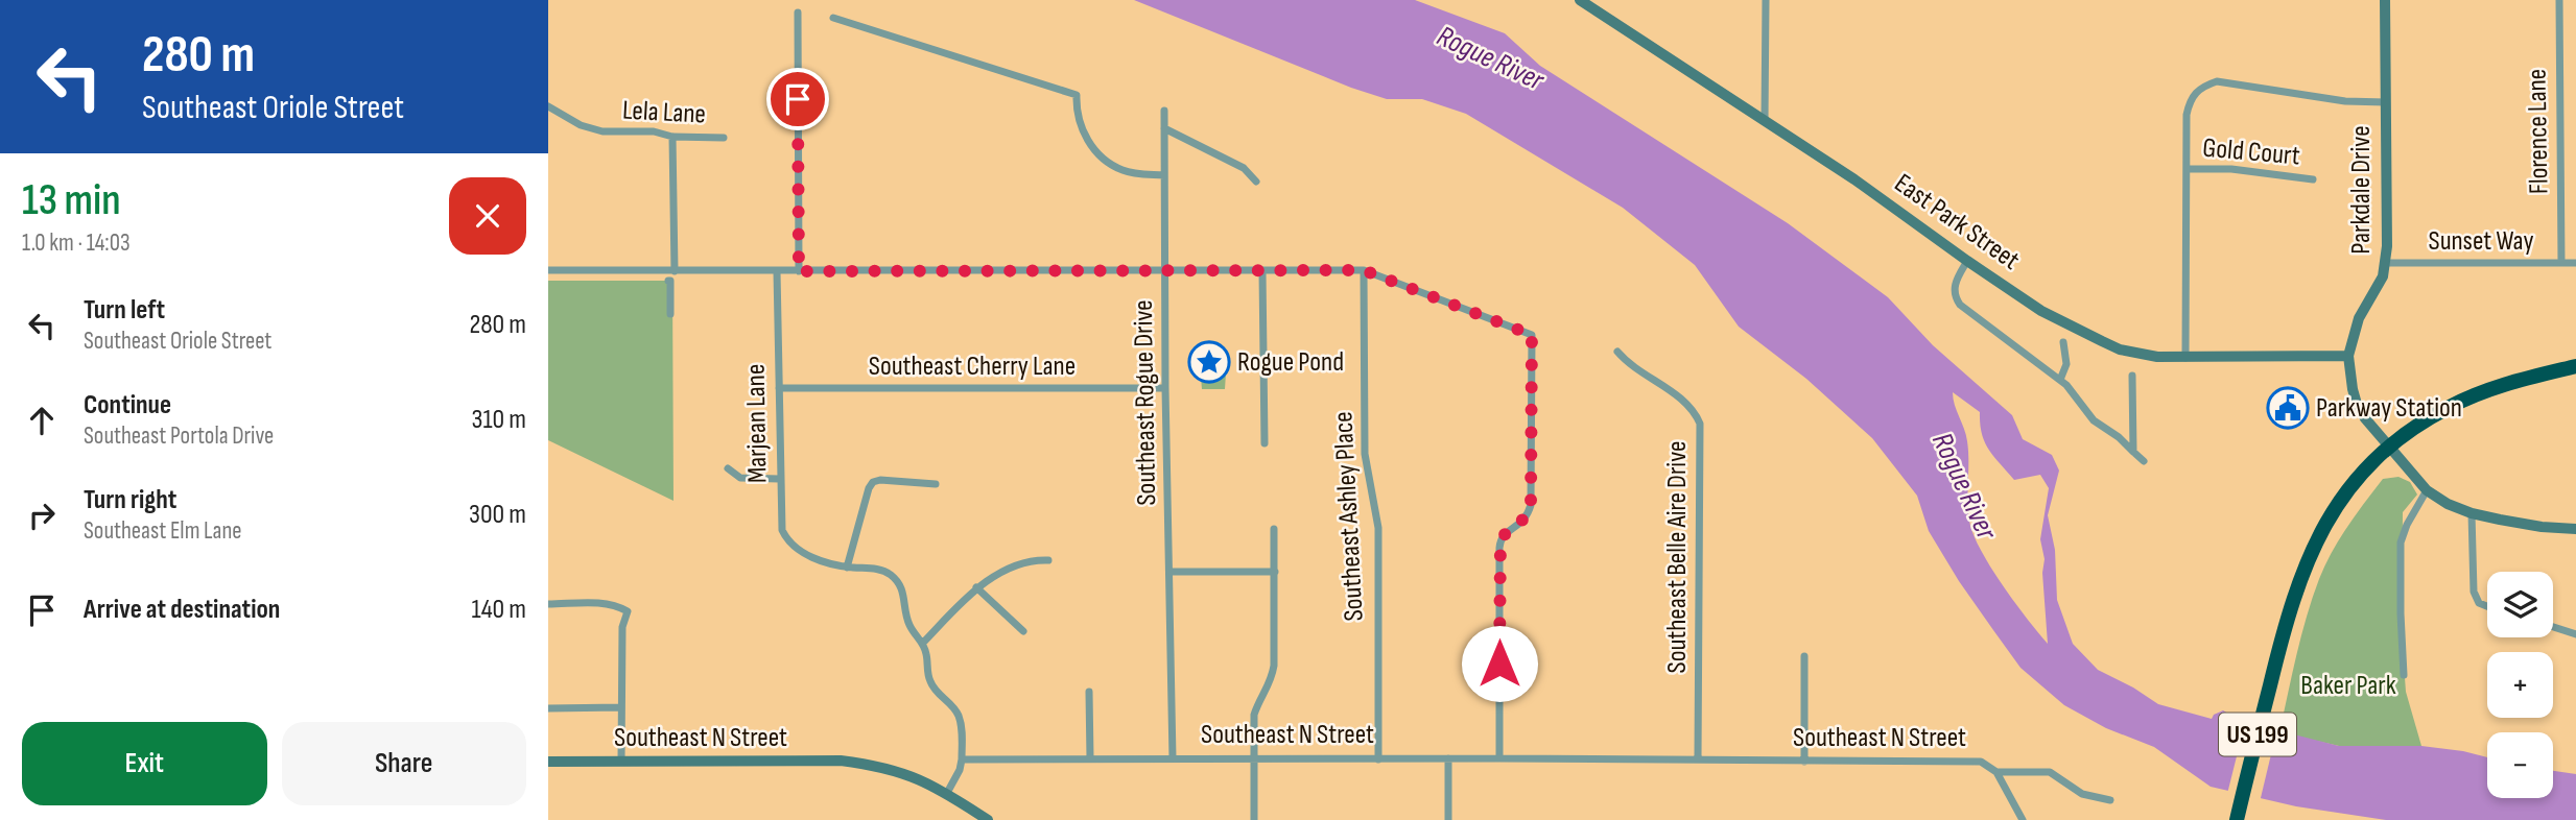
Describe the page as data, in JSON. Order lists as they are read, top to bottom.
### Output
{
  "streets": {
    "highway": ["US 199"],
    "street": [
      "Lela Lane",
      "Florence Lane",
      "Gold Court",
      "Parkdale Drive",
      "East Park Street",
      "Sunset Way",
      "Southeast Cherry Lane",
      "Southeast Rogue Drive",
      "Marjean Lane",
      "Southeast Ashley Place",
      "Southeast Belle Aire Drive",
      "Southeast N Street"
    ]
  },
  "crossings": [
    ["Florence Lane", "Sunset Way"],
    ["Parkdale Drive", "East Park Street"],
    ["Parkdale Drive", "Sunset Way"],
    ["Parkdale Drive", "US 199"],
    ["Southeast Cherry Lane", "Southeast Rogue Drive"],
    ["Southeast Cherry Lane", "Marjean Lane"],
    ["Southeast Rogue Drive", "Southeast N Street"],
    ["Southeast Ashley Place", "Southeast N Street"],
    ["Southeast Belle Aire Drive", "Southeast N Street"]
  ],
  "water": ["Rogue River"],
  "parks": ["Baker Park"],
  "places": {
    "place": ["Rogue Pond"],
    "public building": ["Parkway Station"]
  },
  "page": {
    "turn": ["280 m", "Southeast Oriole Street"],
    "heading": ["13 min", "1.0 km · 14:03"],
    "list": [
      {
        "name": "Turn left",
        "note": "Southeast Oriole Street",
        "value": "280 m"
      },
      {
        "name": "Continue",
        "note": "Southeast Portola Drive",
        "value": "310 m"
      },
      {
        "name": "Turn right",
        "note": "Southeast Elm Lane",
        "value": "300 m"
      },
      {
        "name": "Arrive at destination",
        "value": "140 m"
      }
    ],
    "map_buttons": ["+", "−"],
    "buttons": ["Exit", "Share"]
  }
}
